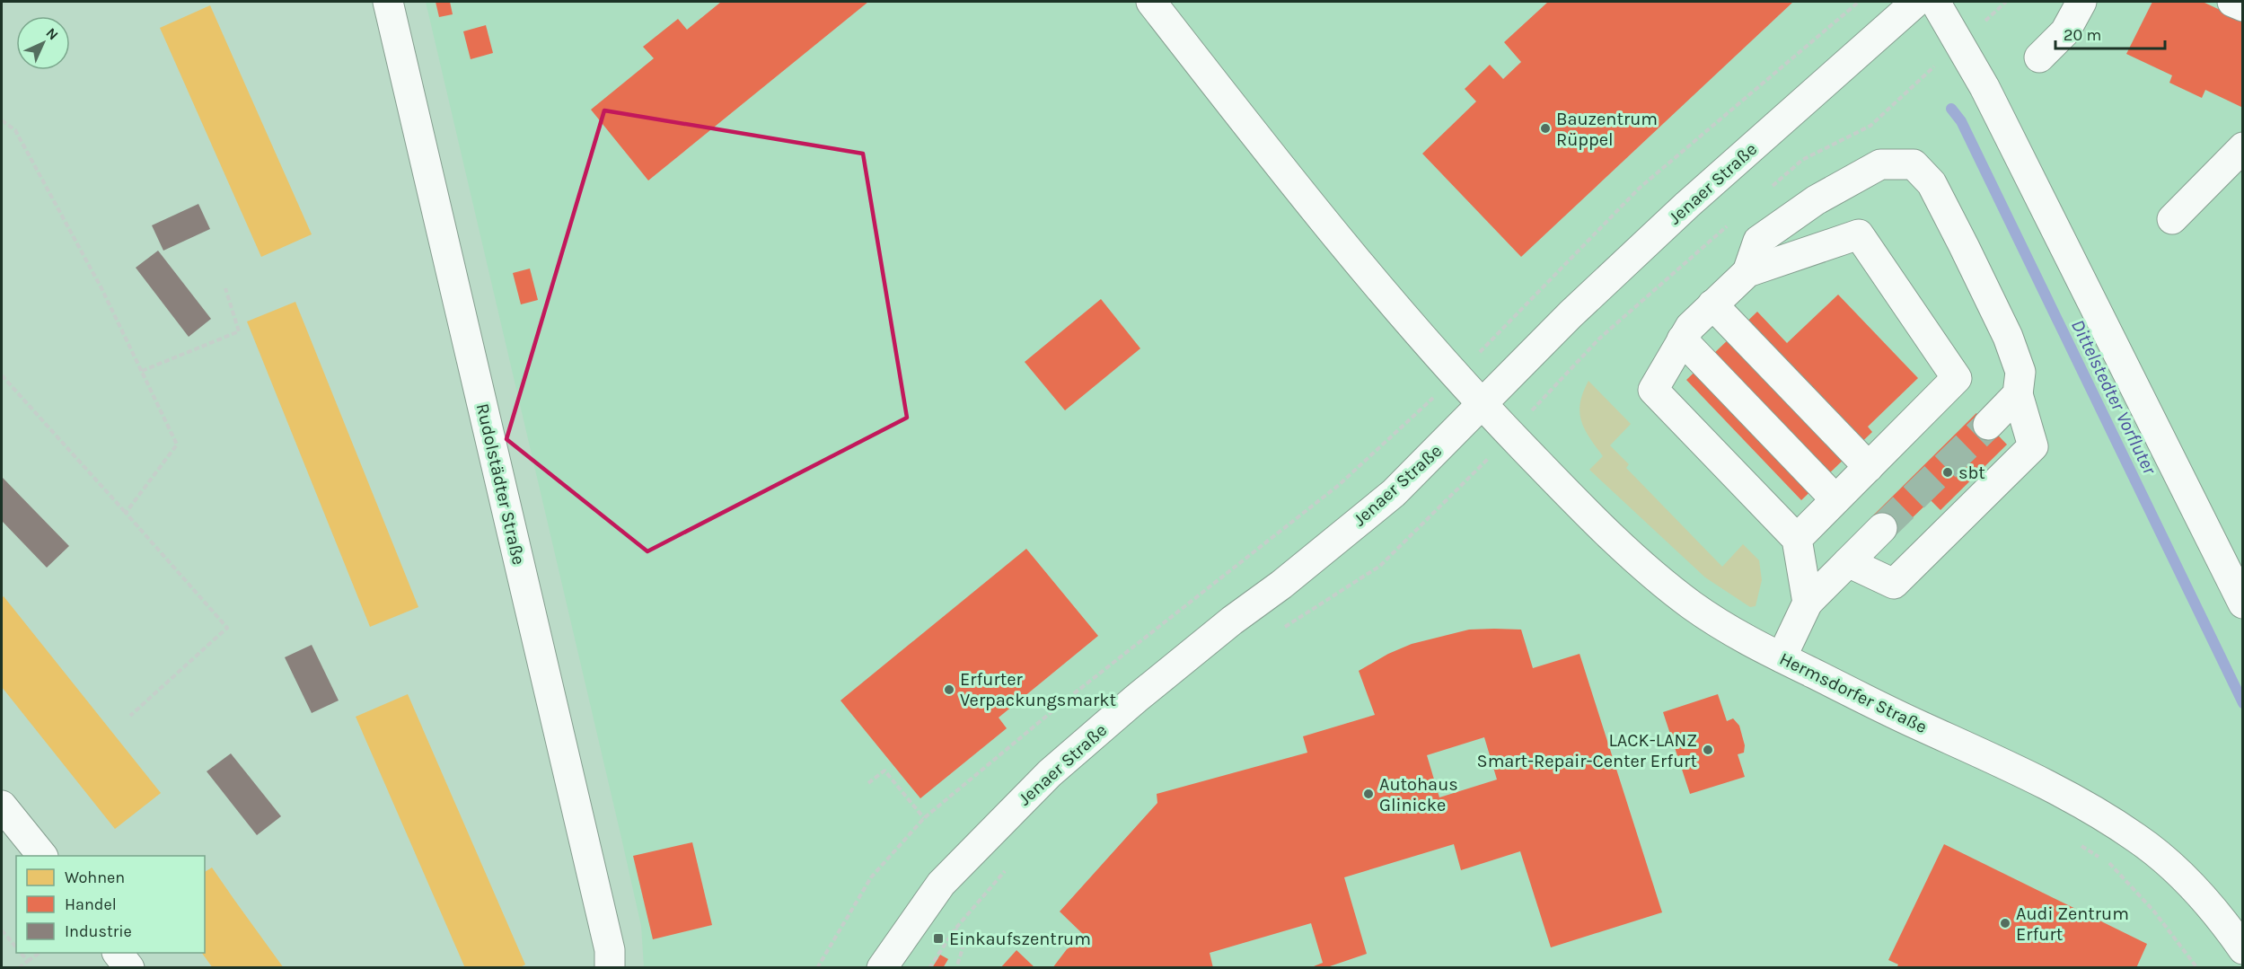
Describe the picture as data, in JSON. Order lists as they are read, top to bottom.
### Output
{
  "streets": {
    "street": ["Jenaer Straße", "Rudolstädter Straße", "Hermsdorfer Straße"]
  },
  "crossings": [
    ["Jenaer Straße", "Hermsdorfer Straße"]
  ],
  "water": ["Dittelstedter Vorfluter"],
  "places": {
    "other": [
      "Bauzentrum Rüppel",
      "sbt",
      "Erfurter Verpackungsmarkt",
      "LACK-LANZ Smart-Repair-Center Erfurt",
      "Autohaus Glinicke",
      "Audi Zentrum Erfurt"
    ],
    "transit": ["Einkaufszentrum"]
  },
  "legend": ["Wohnen", "Handel", "Industrie"],
  "scale_bar": "20 m",
  "north": "top right"
}
